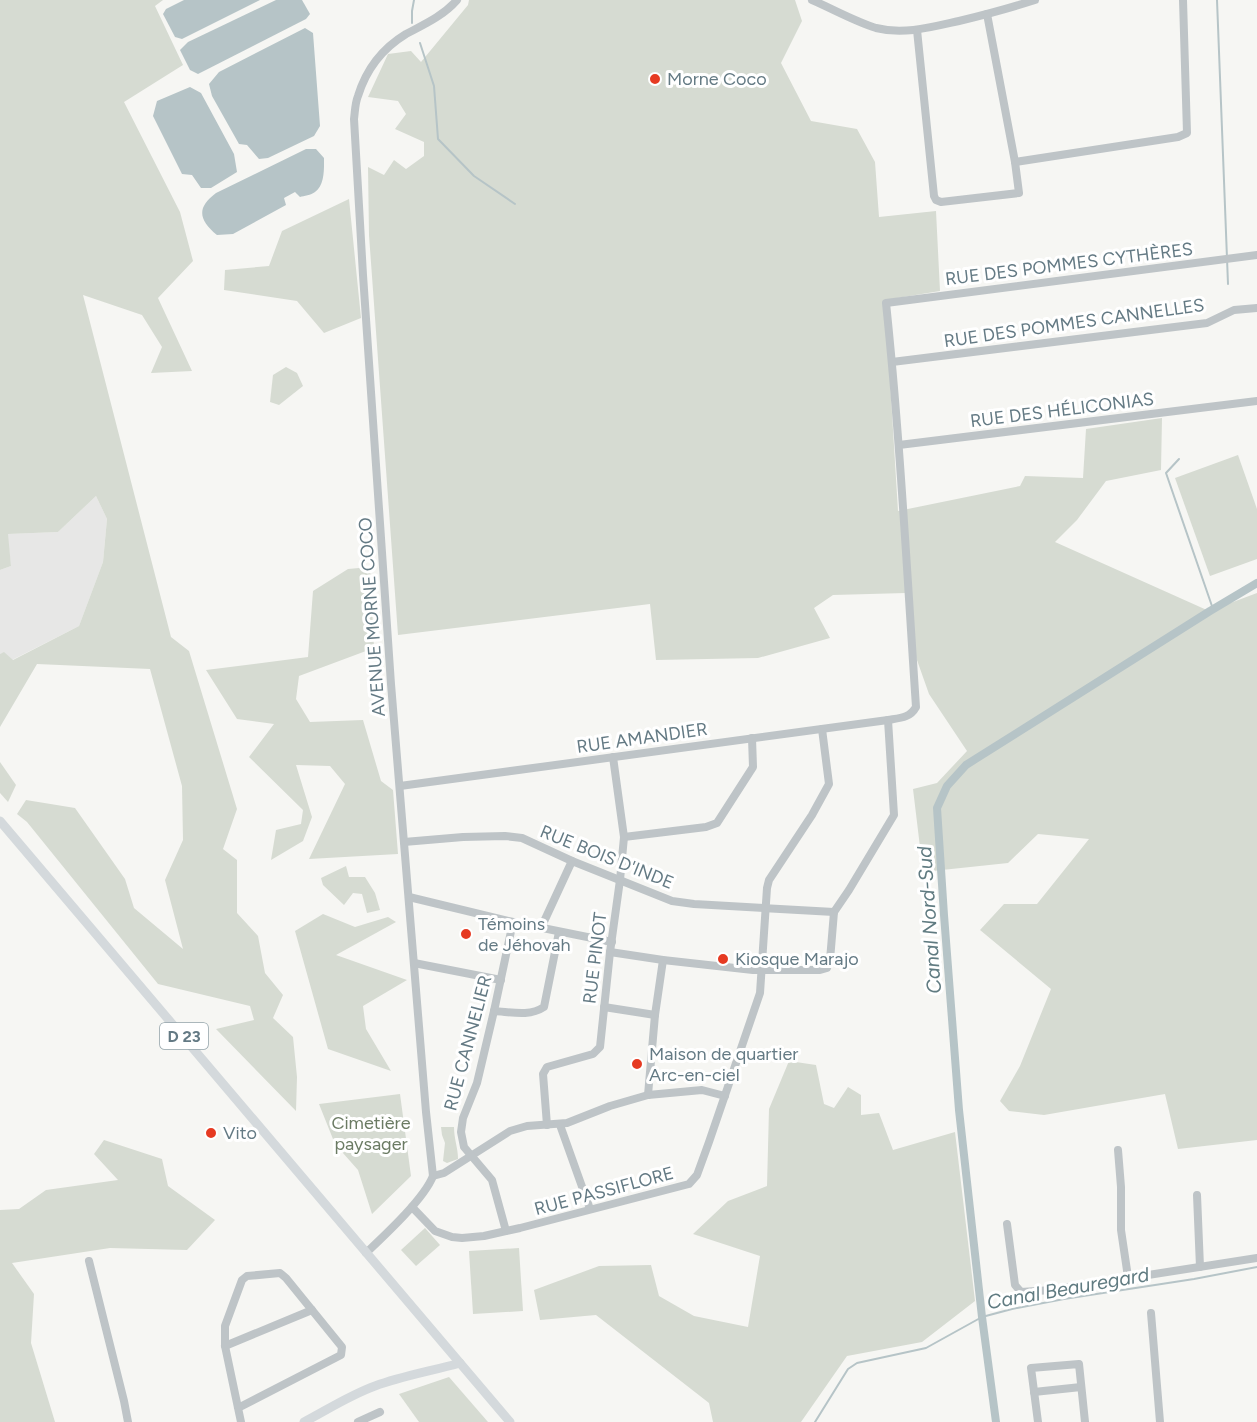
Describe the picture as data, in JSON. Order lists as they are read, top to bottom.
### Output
{
  "streets": {
    "main road": ["D 23"],
    "street": [
      "RUE DES POMMES CYTHÈRES",
      "RUE DES POMMES CANNELLES",
      "RUE DES HÉLICONIAS",
      "AVENUE MORNE COCO",
      "RUE AMANDIER",
      "RUE BOIS D'INDE",
      "RUE PINOT",
      "RUE CANNELIER",
      "RUE PASSIFLORE"
    ]
  },
  "crossings": [
    ["RUE DES POMMES CYTHÈRES", "RUE AMANDIER"],
    ["RUE DES POMMES CANNELLES", "RUE AMANDIER"],
    ["RUE DES HÉLICONIAS", "RUE AMANDIER"],
    ["AVENUE MORNE COCO", "RUE AMANDIER"],
    ["AVENUE MORNE COCO", "RUE BOIS D'INDE"],
    ["RUE AMANDIER", "RUE PINOT"],
    ["RUE AMANDIER", "RUE PASSIFLORE"],
    ["RUE BOIS D'INDE", "RUE PINOT"],
    ["RUE BOIS D'INDE", "RUE PASSIFLORE"],
    ["RUE CANNELIER", "RUE PASSIFLORE"]
  ],
  "water": ["Canal Nord-Sud", "Canal Beauregard"],
  "parks": ["Cimetière paysager"],
  "places": [
    "Morne Coco",
    "Témoins de Jéhovah",
    "Kiosque Marajo",
    "Maison de quartier Arc-en-ciel",
    "Vito"
  ]
}
